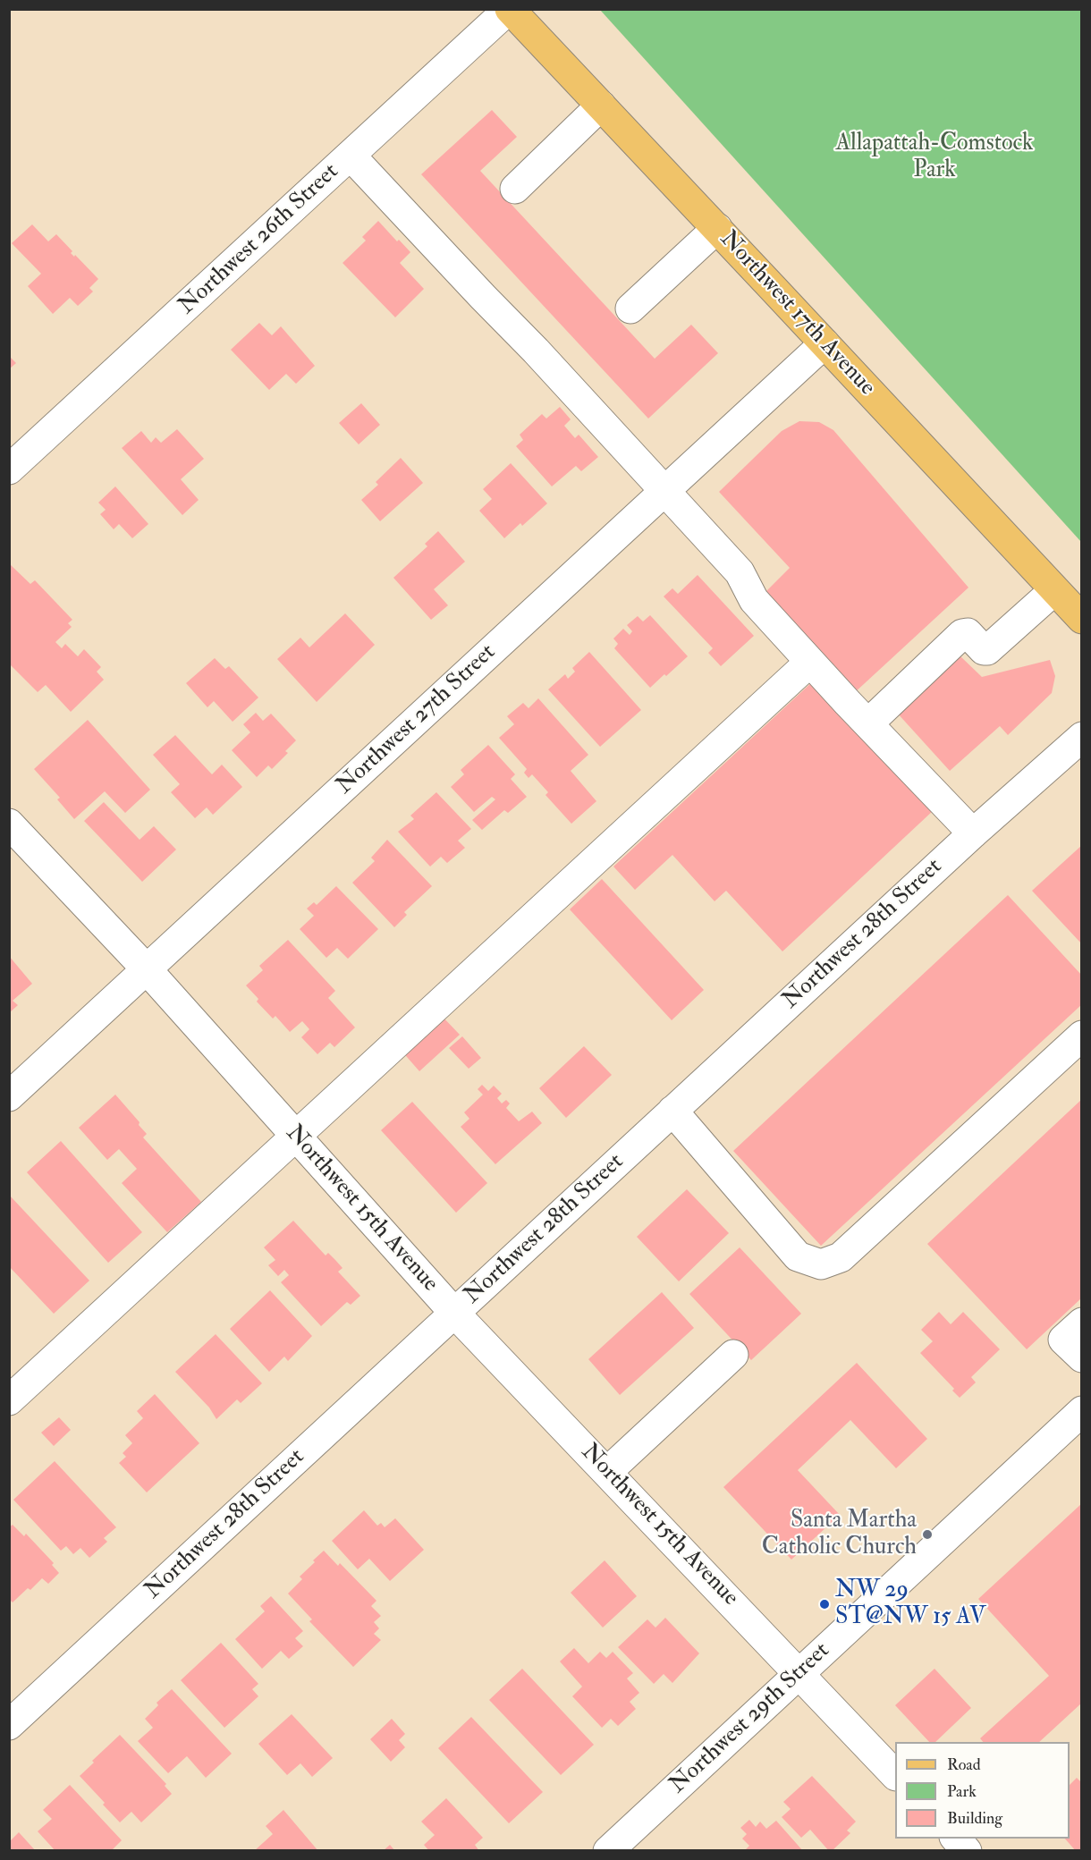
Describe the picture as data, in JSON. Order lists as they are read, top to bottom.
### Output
{
  "streets": {
    "main road": ["Northwest 17th Avenue"],
    "street": [
      "Northwest 26th Street",
      "Northwest 27th Street",
      "Northwest 28th Street",
      "Northwest 15th Avenue",
      "Northwest 29th Street"
    ]
  },
  "crossings": [
    ["Northwest 26th Street", "Northwest 17th Avenue"],
    ["Northwest 17th Avenue", "Northwest 27th Street"],
    ["Northwest 27th Street", "Northwest 15th Avenue"],
    ["Northwest 28th Street", "Northwest 15th Avenue"],
    ["Northwest 15th Avenue", "Northwest 29th Street"]
  ],
  "parks": ["Allapattah-Comstock Park"],
  "places": ["Santa Martha Catholic Church", "NW 29 ST@NW 15 AV"],
  "legend": ["Road", "Park", "Building"]
}
